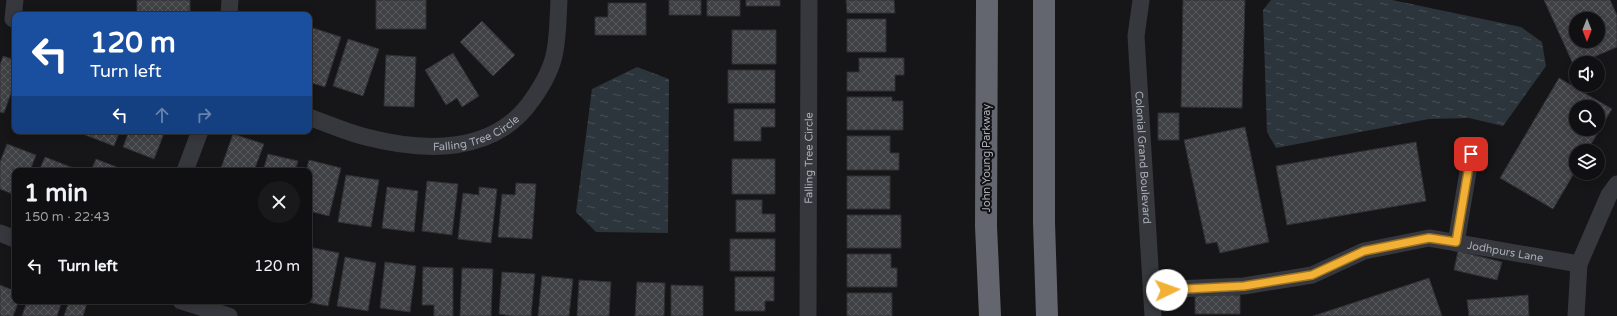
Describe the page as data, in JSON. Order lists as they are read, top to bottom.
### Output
{
  "streets": {
    "highway": ["John Young Parkway"],
    "street": ["Falling Tree Circle", "Colonial Grand Boulevard", "Jodhpurs Lane"]
  },
  "crossings": [
    ["Colonial Grand Boulevard", "Jodhpurs Lane"]
  ],
  "north": "bottom",
  "page": {
    "turn": ["120 m", "Turn left"],
    "heading": ["1 min", "150 m · 22:43"],
    "list": [
      {
        "name": "Turn left",
        "value": "120 m"
      }
    ]
  }
}
